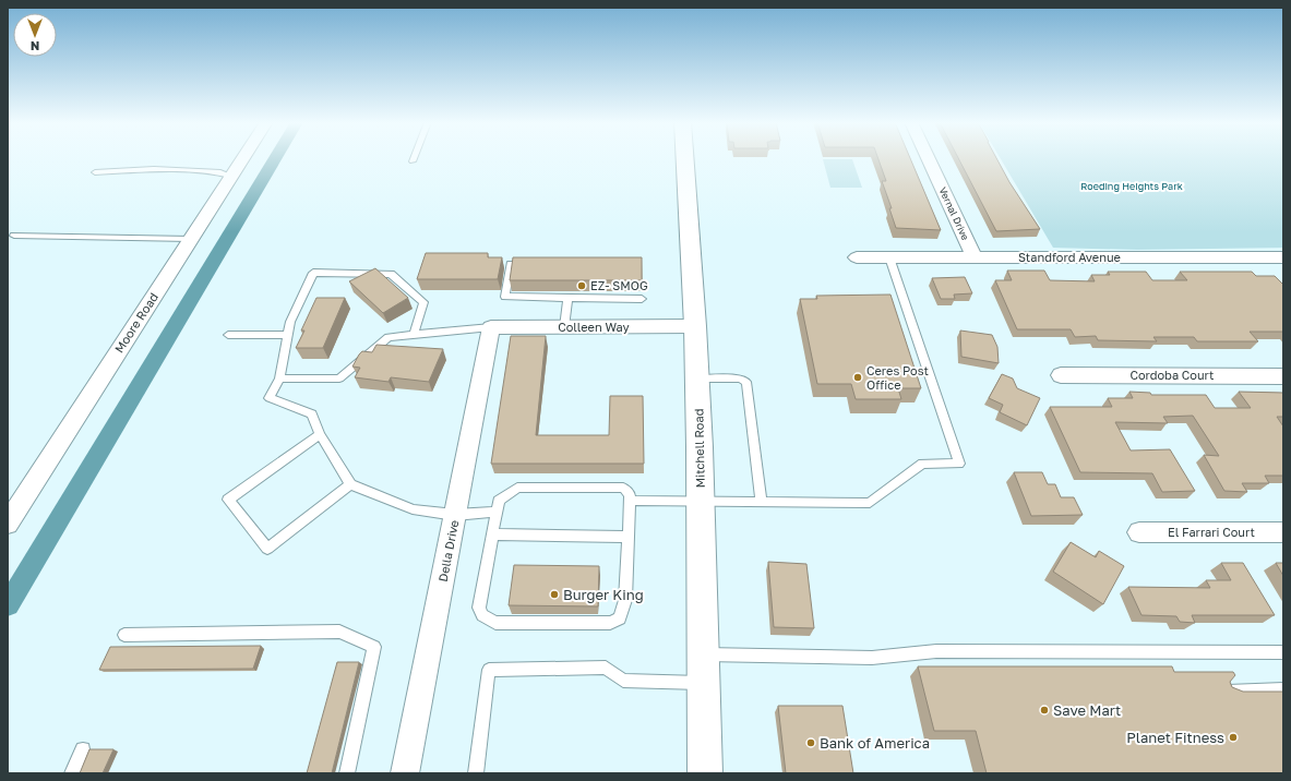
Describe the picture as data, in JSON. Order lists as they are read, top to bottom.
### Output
{
  "streets": {
    "street": [
      "Vernal Drive",
      "Standford Avenue",
      "Moore Road",
      "Colleen Way",
      "Cordoba Court",
      "Mitchell Road",
      "El Farrari Court",
      "Della Drive"
    ]
  },
  "crossings": [
    ["Vernal Drive", "Standford Avenue"],
    ["Colleen Way", "Mitchell Road"],
    ["Colleen Way", "Della Drive"]
  ],
  "parks": ["Roeding Heights Park"],
  "places": [
    "EZ- SMOG",
    "Ceres Post Office",
    "Burger King",
    "Save Mart",
    "Planet Fitness",
    "Bank of America"
  ],
  "north": "bottom"
}
